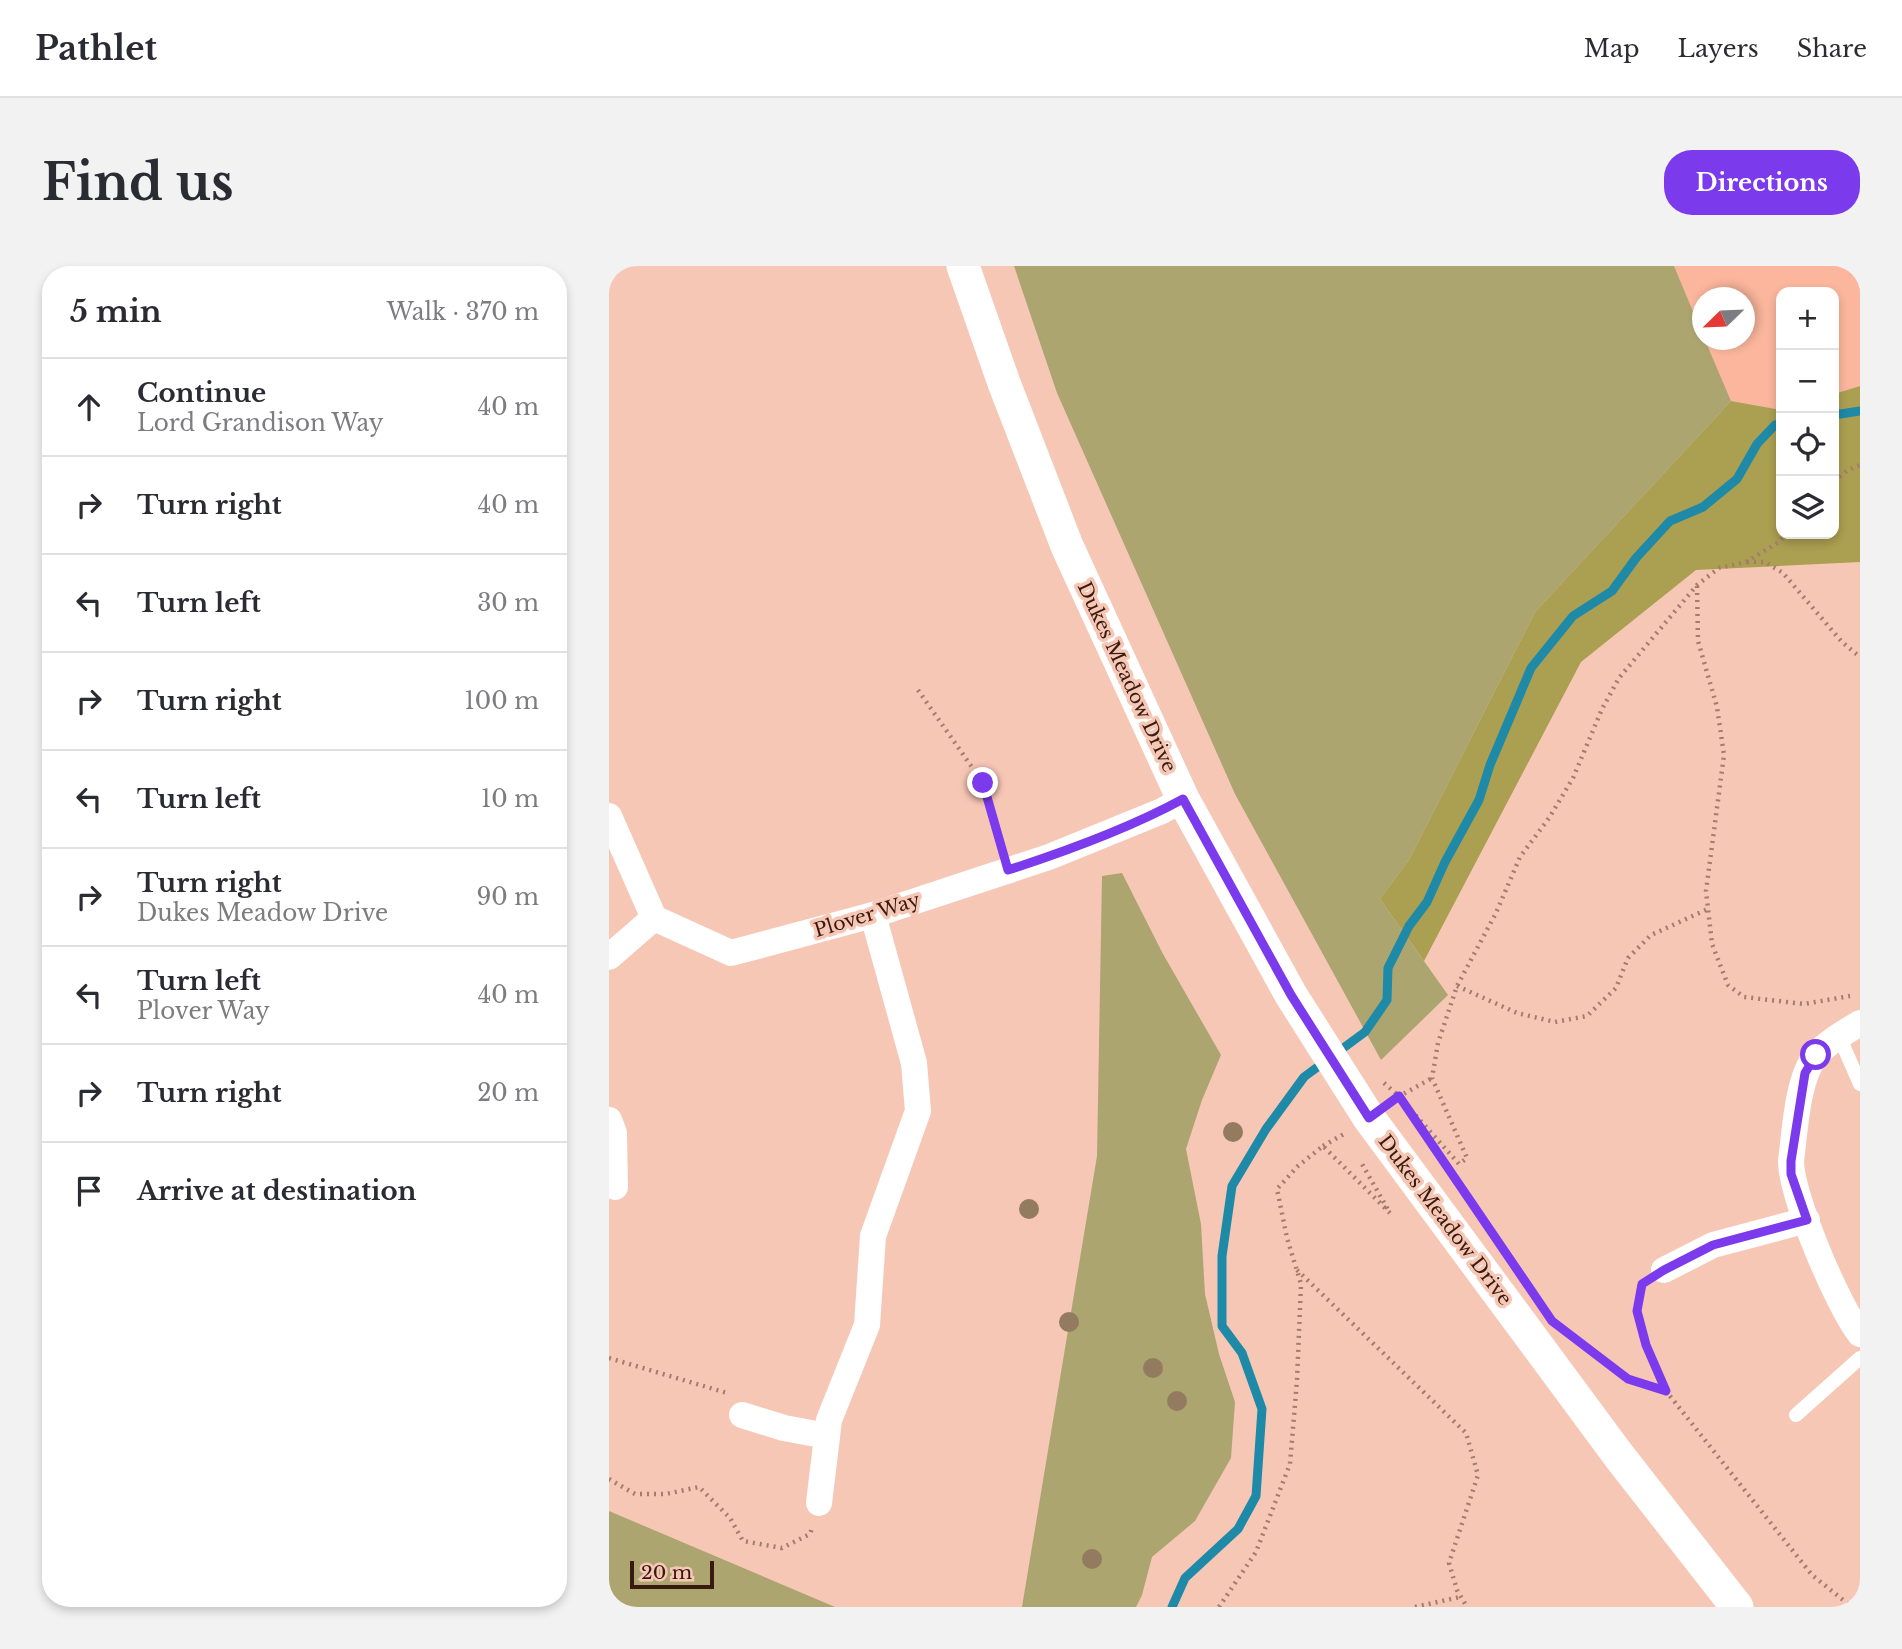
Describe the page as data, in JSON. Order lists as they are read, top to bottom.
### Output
{
  "streets": {
    "street": ["Dukes Meadow Drive", "Plover Way"]
  },
  "crossings": [
    ["Dukes Meadow Drive", "Plover Way"]
  ],
  "scale_bar": "20 m",
  "north": "bottom left",
  "page": {
    "header": "Pathlet",
    "nav": ["Map", "Layers", "Share"],
    "buttons": "Directions",
    "title": "Find us",
    "heading": ["5 min", "Walk · 370 m"],
    "map_buttons": ["+", "−"],
    "list": [
      ["Continue", "Lord Grandison Way", "40 m"],
      ["Turn right", "40 m"],
      ["Turn left", "30 m"],
      ["Turn right", "100 m"],
      ["Turn left", "10 m"],
      ["Turn right", "Dukes Meadow Drive", "90 m"],
      ["Turn left", "Plover Way", "40 m"],
      ["Turn right", "20 m"],
      "Arrive at destination"
    ],
    "scale": "20 m"
  }
}
